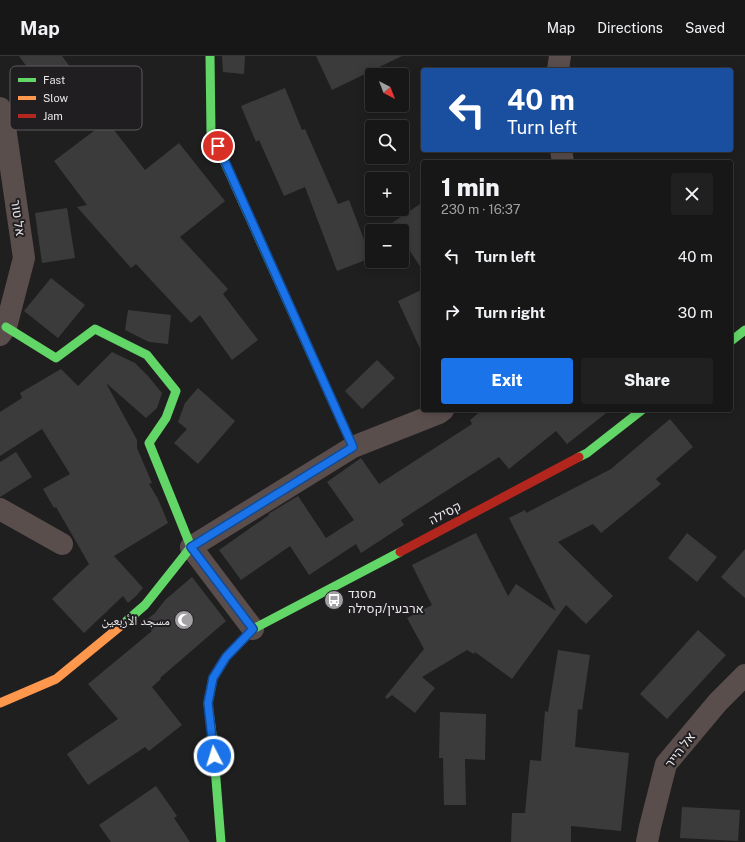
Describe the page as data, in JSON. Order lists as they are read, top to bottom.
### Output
{
  "streets": {
    "street": ["אל טור", "קסילה", "אל הייר"]
  },
  "places": {
    "bus stop": ["מסגד ארבעין/קסילה"],
    "mosque": ["مسجد الأربعين"]
  },
  "legend": ["Fast", "Slow", "Jam"],
  "north": "bottom right",
  "page": {
    "header": "Map",
    "nav": ["Map", "Directions", "Saved"],
    "map_buttons": ["+", "−"],
    "turn": ["40 m", "Turn left"],
    "heading": ["1 min", "230 m · 16:37"],
    "list": [
      {
        "name": "Turn left",
        "value": "40 m"
      },
      {
        "name": "Turn right",
        "value": "30 m"
      }
    ],
    "buttons": ["Exit", "Share"]
  }
}
